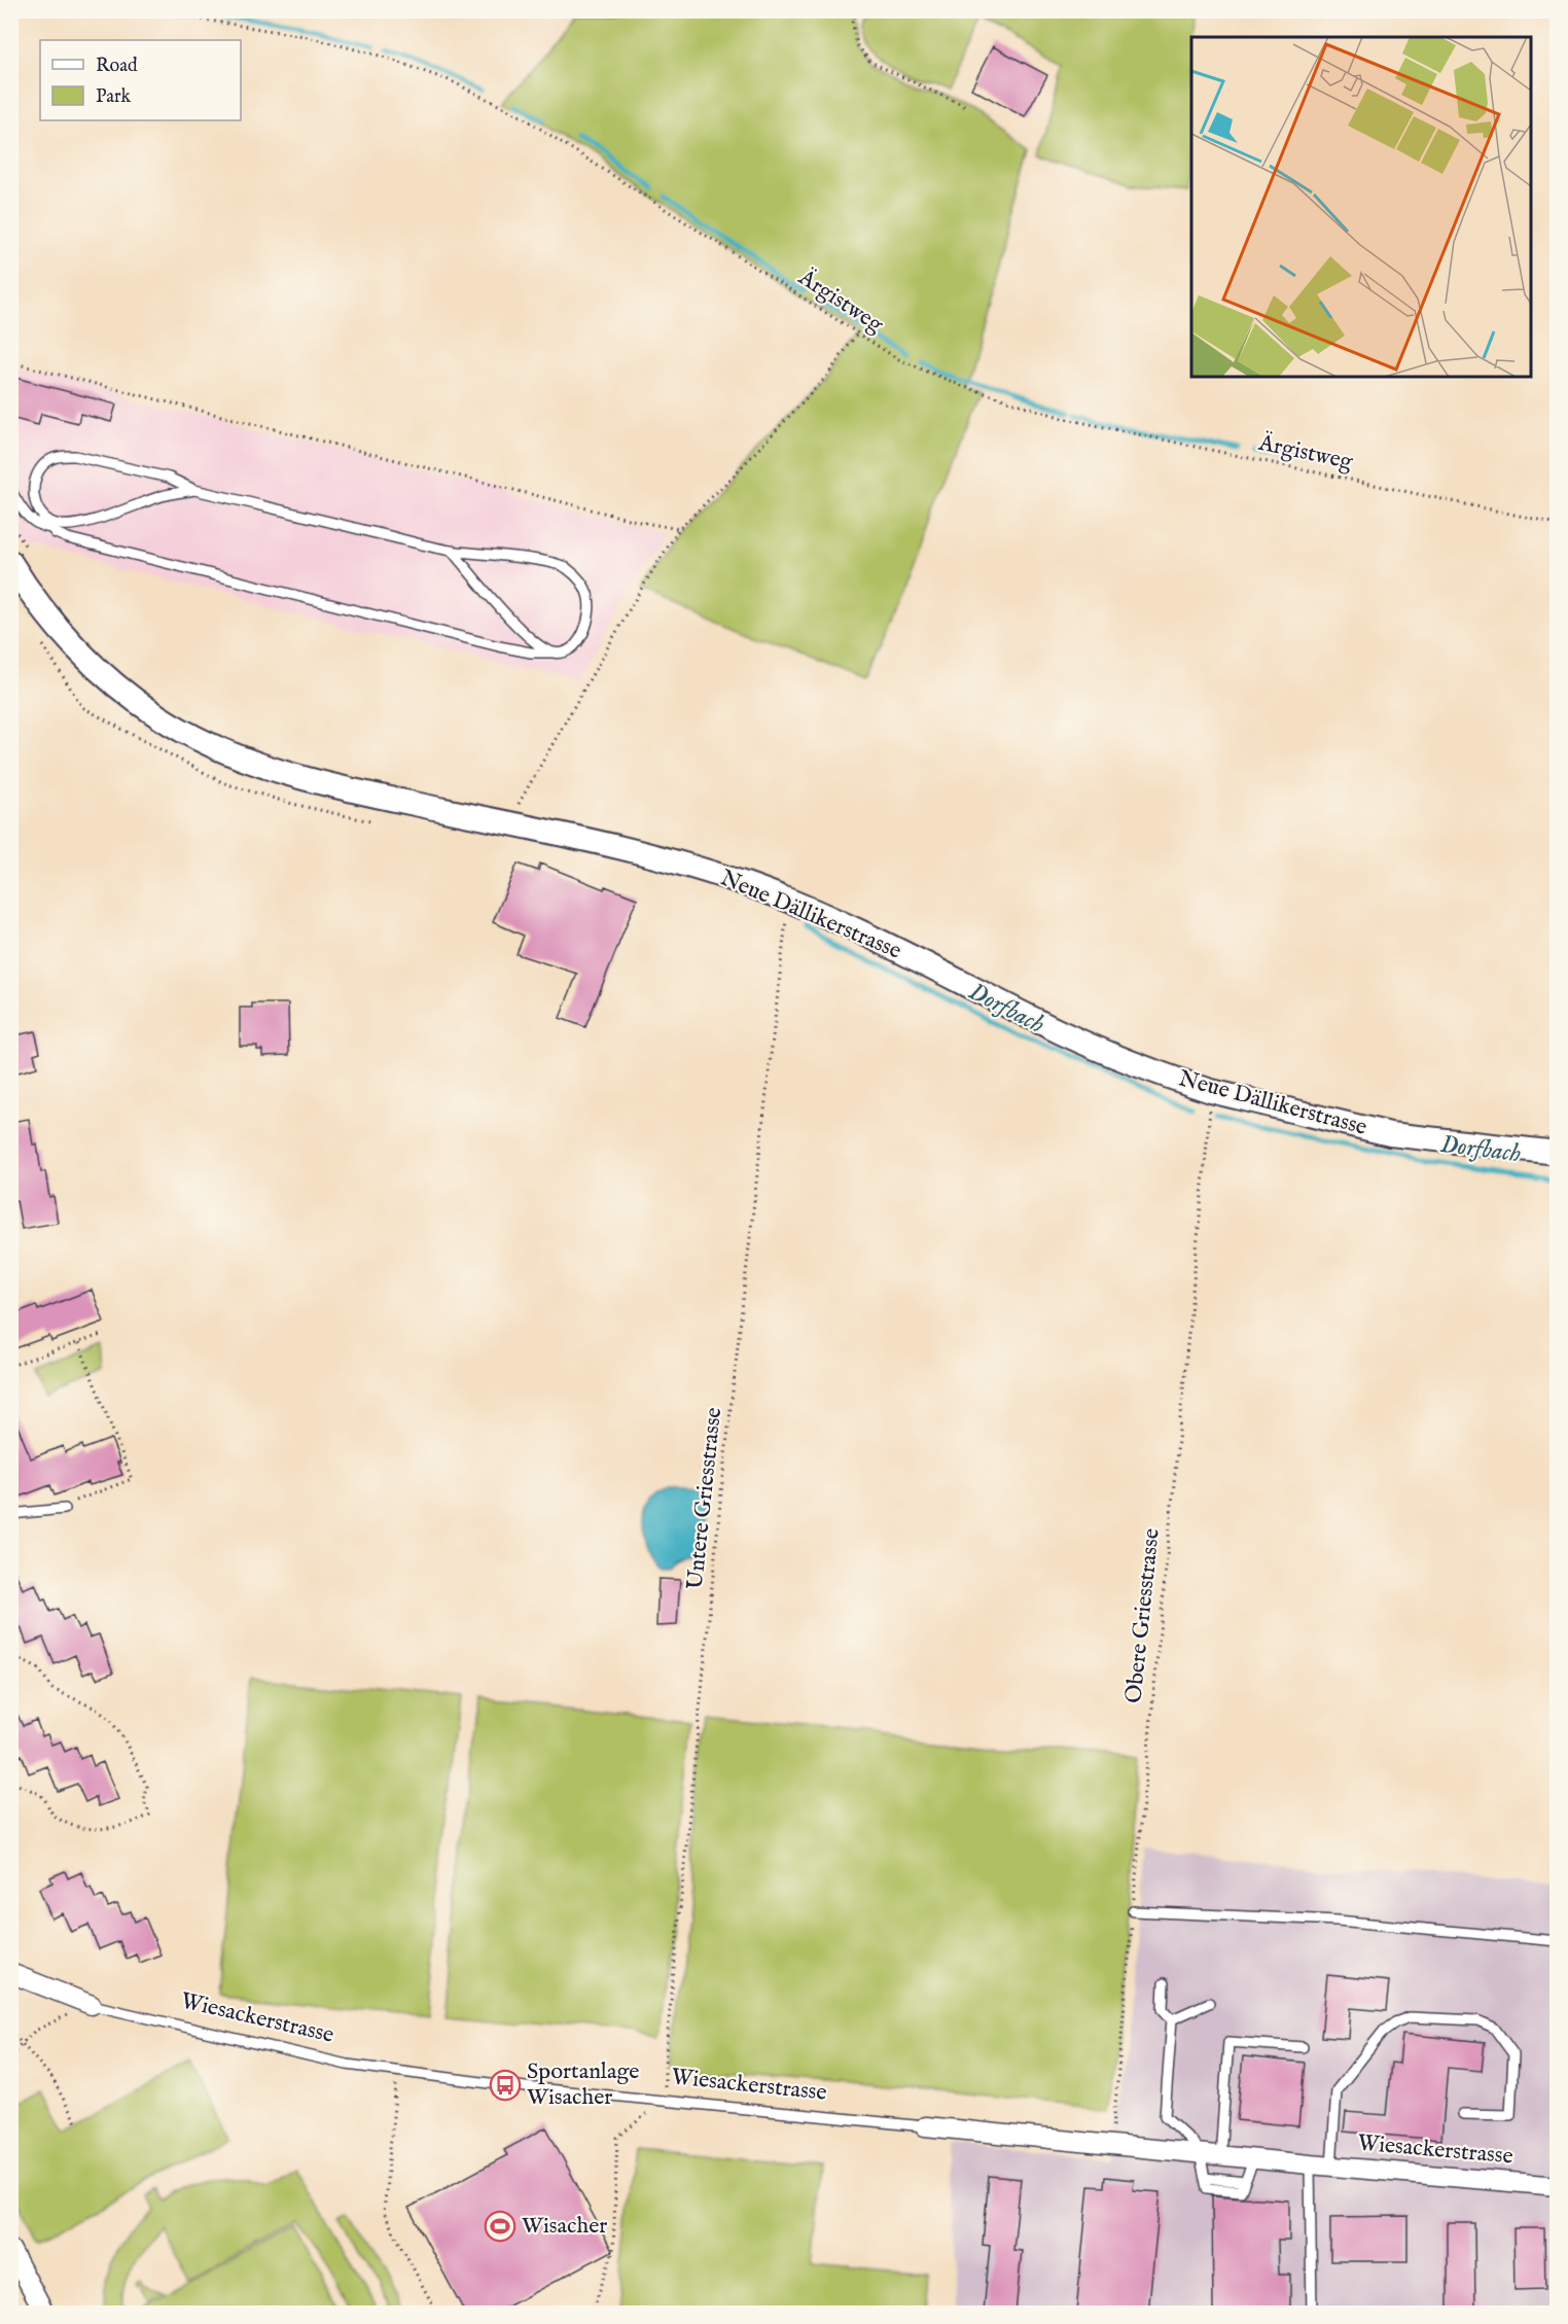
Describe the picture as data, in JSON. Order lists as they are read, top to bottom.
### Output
{
  "streets": {
    "street": ["Neue Dällikerstrasse", "Wiesackerstrasse"],
    "path": ["Ärgistweg", "Untere Griesstrasse", "Obere Griesstrasse"]
  },
  "crossings": [
    ["Neue Dällikerstrasse", "Untere Griesstrasse"],
    ["Neue Dällikerstrasse", "Obere Griesstrasse"],
    ["Untere Griesstrasse", "Wiesackerstrasse"],
    ["Obere Griesstrasse", "Wiesackerstrasse"]
  ],
  "water": ["Dorfbach"],
  "places": {
    "bus stop": ["Sportanlage Wisacher"],
    "sports": ["Wisacher"]
  },
  "legend": ["Road", "Park"]
}
